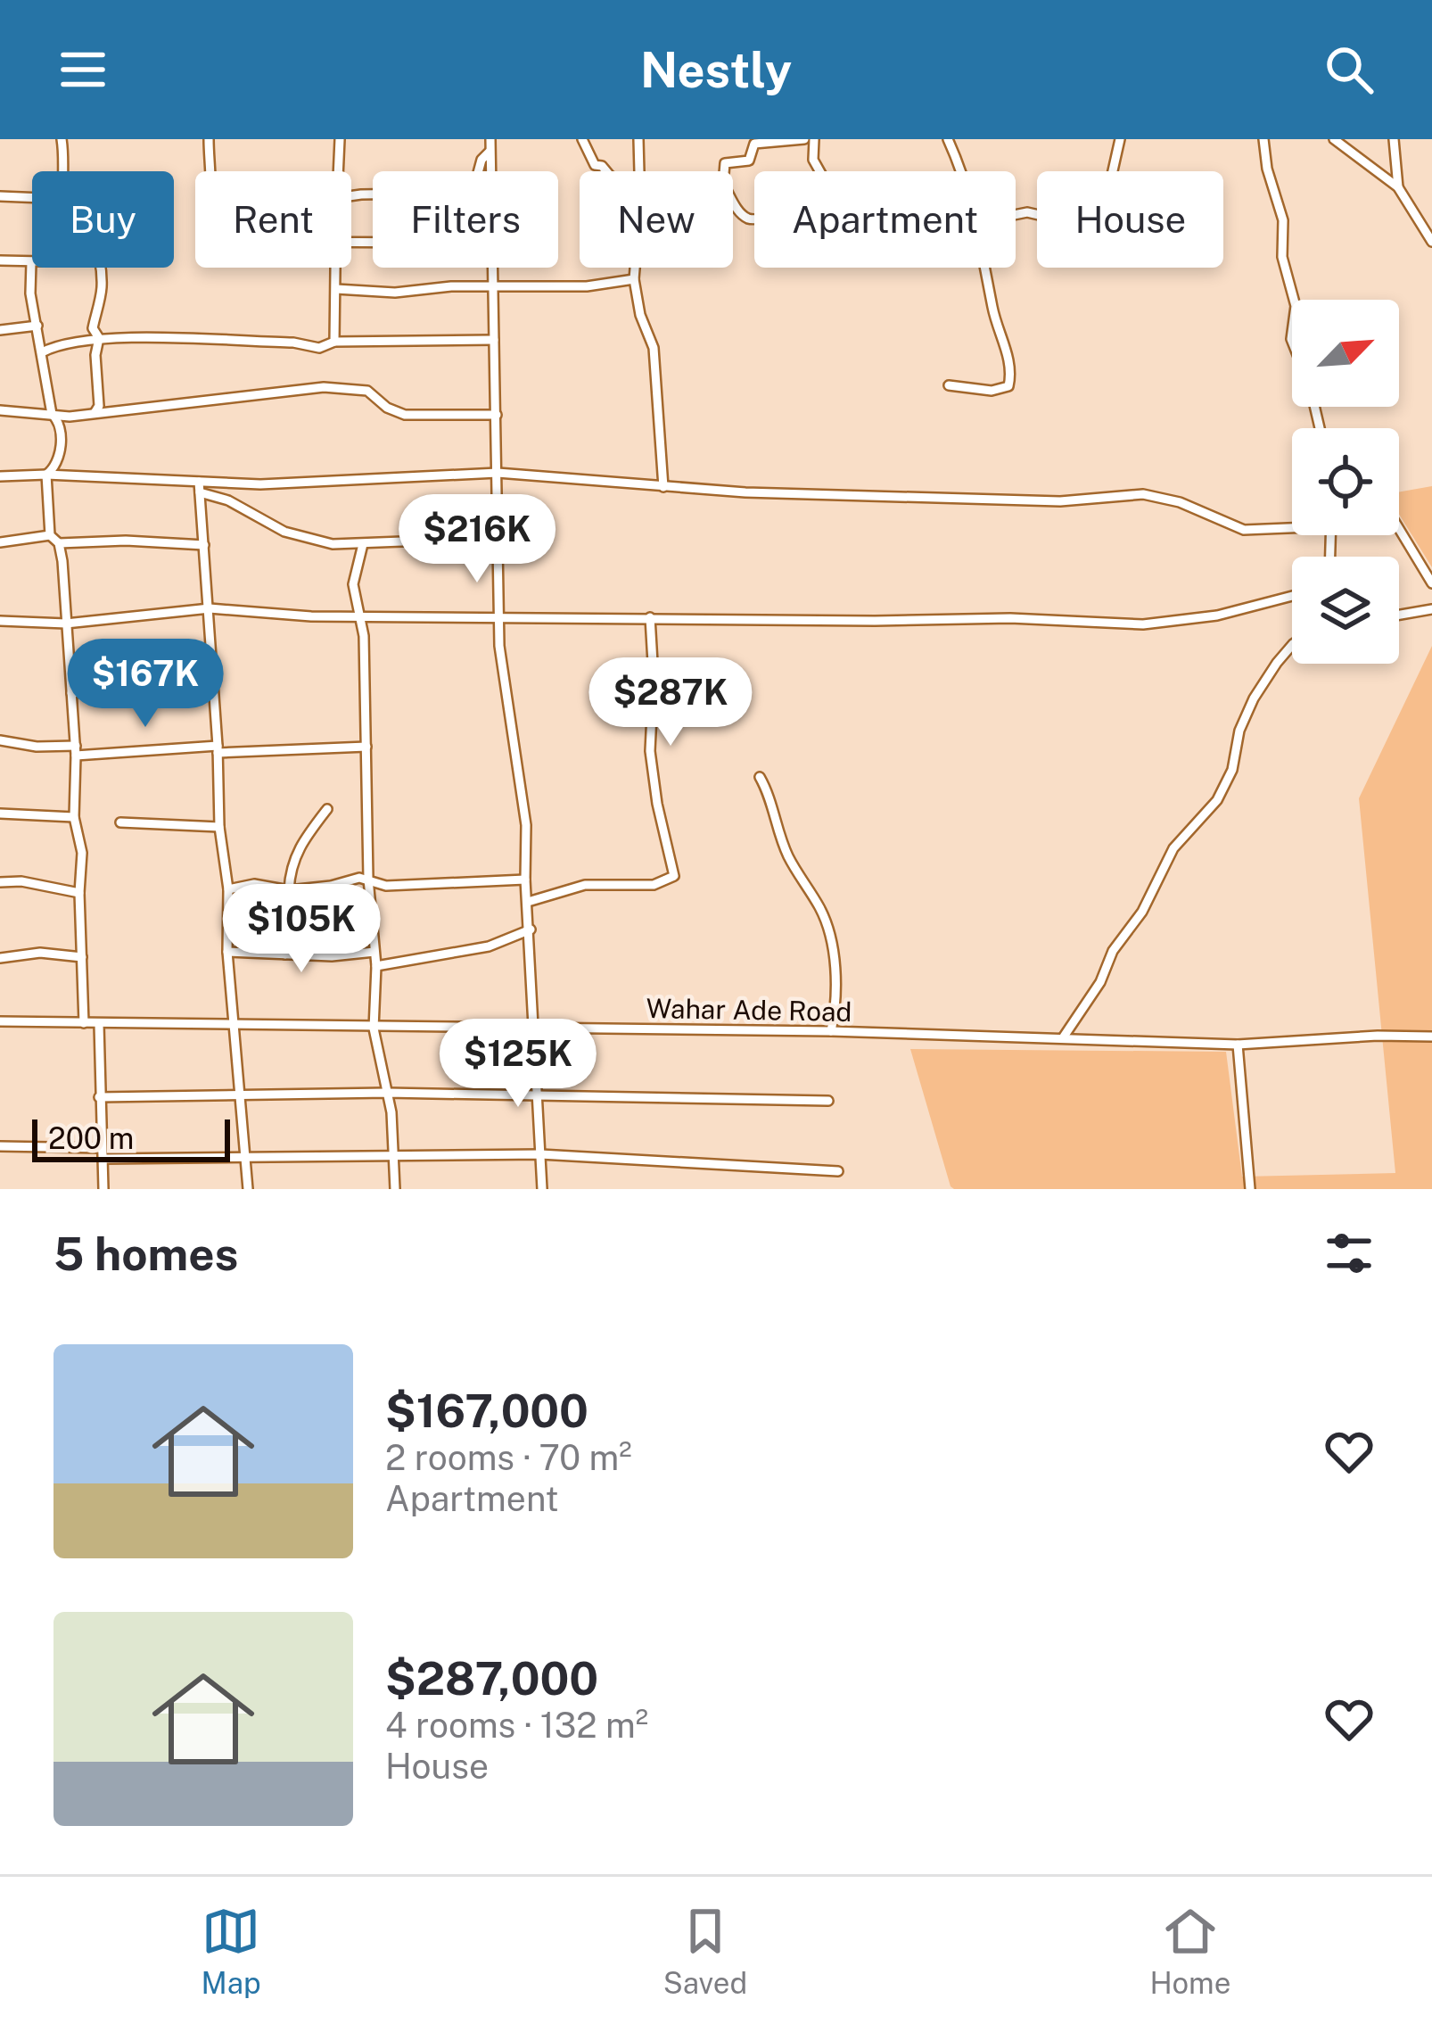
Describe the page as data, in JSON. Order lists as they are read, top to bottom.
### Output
{
  "streets": {
    "street": ["Wahar Ade Road"]
  },
  "scale_bar": "200 m",
  "north": "top right",
  "page": {
    "header": "Nestly",
    "chip": [
      "Buy",
      "Rent",
      "Filters",
      "New",
      "Apartment",
      "House"
    ],
    "price": [
      "$216K",
      "$167K",
      "$287K",
      "$105K",
      "$125K"
    ],
    "scale": "200 m",
    "heading": "5 homes",
    "list": [
      {
        "name": "$167,000",
        "note": "2 rooms · 70 m² · Apartment"
      },
      {
        "name": "$287,000",
        "note": "4 rooms · 132 m² · House"
      }
    ],
    "tabs": ["Map", "Saved", "Home"]
  }
}
